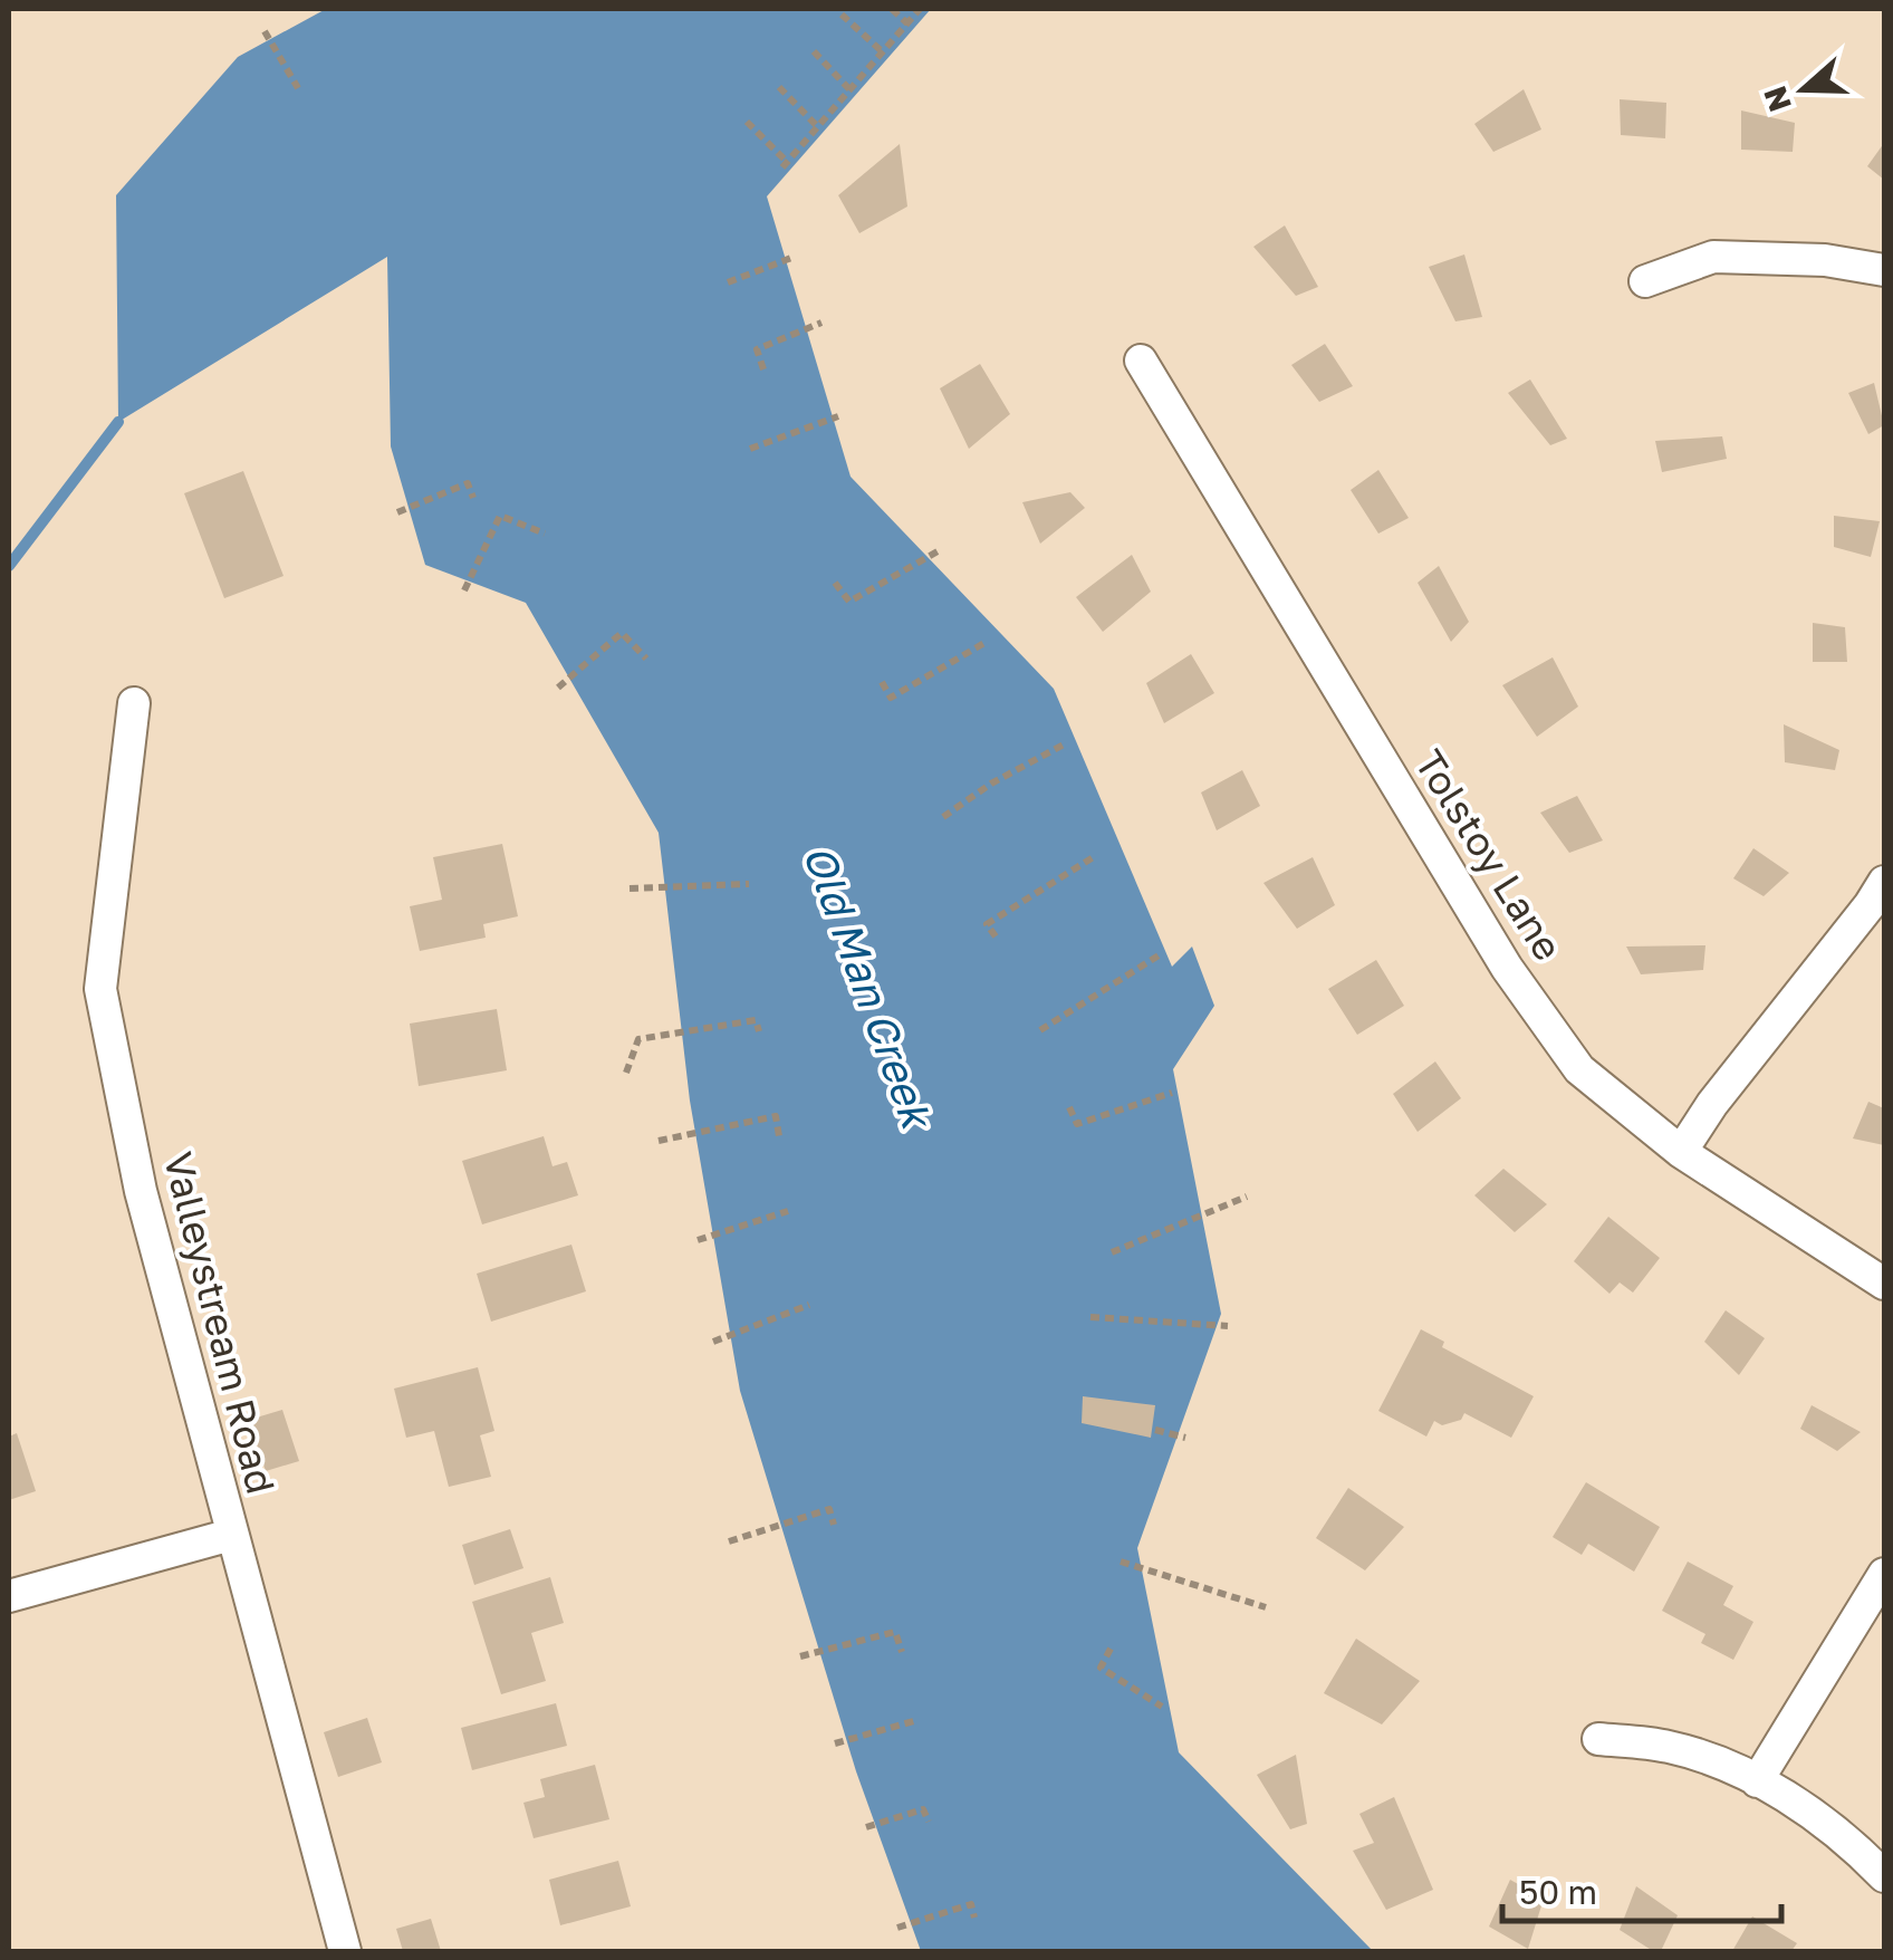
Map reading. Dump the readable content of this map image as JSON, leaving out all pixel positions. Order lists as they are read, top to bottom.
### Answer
{
  "streets": {
    "street": ["Tolstoy Lane", "Valleystream Road"]
  },
  "water": ["Old Man Creek"],
  "scale_bar": "50 m",
  "north": "left"
}
